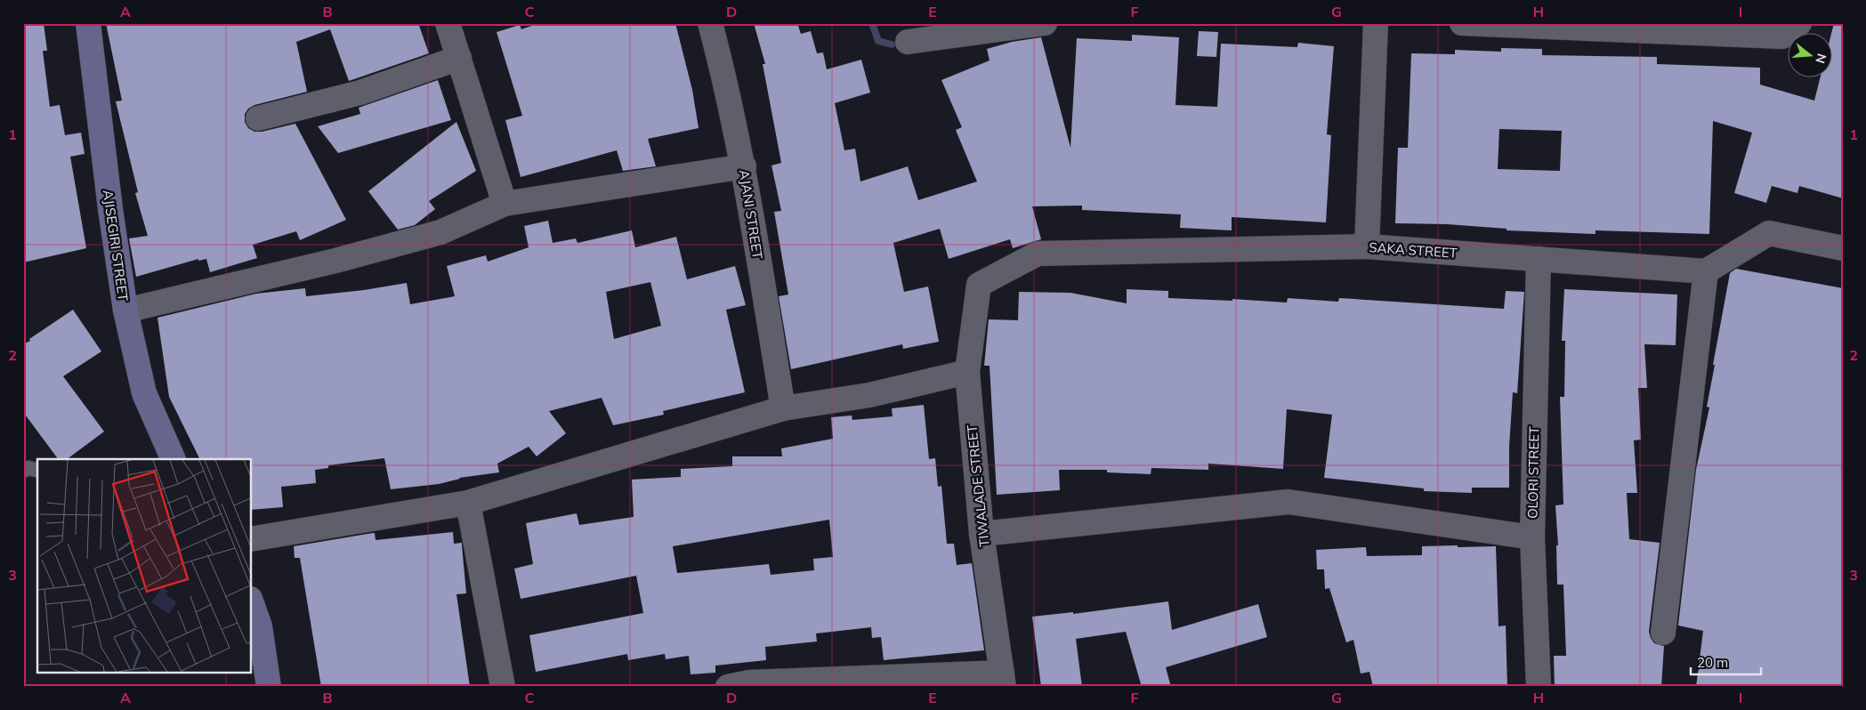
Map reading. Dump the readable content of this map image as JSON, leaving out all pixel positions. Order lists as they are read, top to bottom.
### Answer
{
  "streets": {
    "street": [
      "AJANI STREET",
      "AJISEGIRI STREET",
      "SAKA STREET",
      "OLORI STREET",
      "TIWALADE STREET"
    ]
  },
  "crossings": [
    ["SAKA STREET", "OLORI STREET"],
    ["SAKA STREET", "TIWALADE STREET"]
  ],
  "scale_bar": "20 m",
  "north": "right",
  "grid": {
    "columns": [
      "A",
      "B",
      "C",
      "D",
      "E",
      "F",
      "G",
      "H",
      "I"
    ],
    "rows": ["1", "2", "3"]
  }
}
